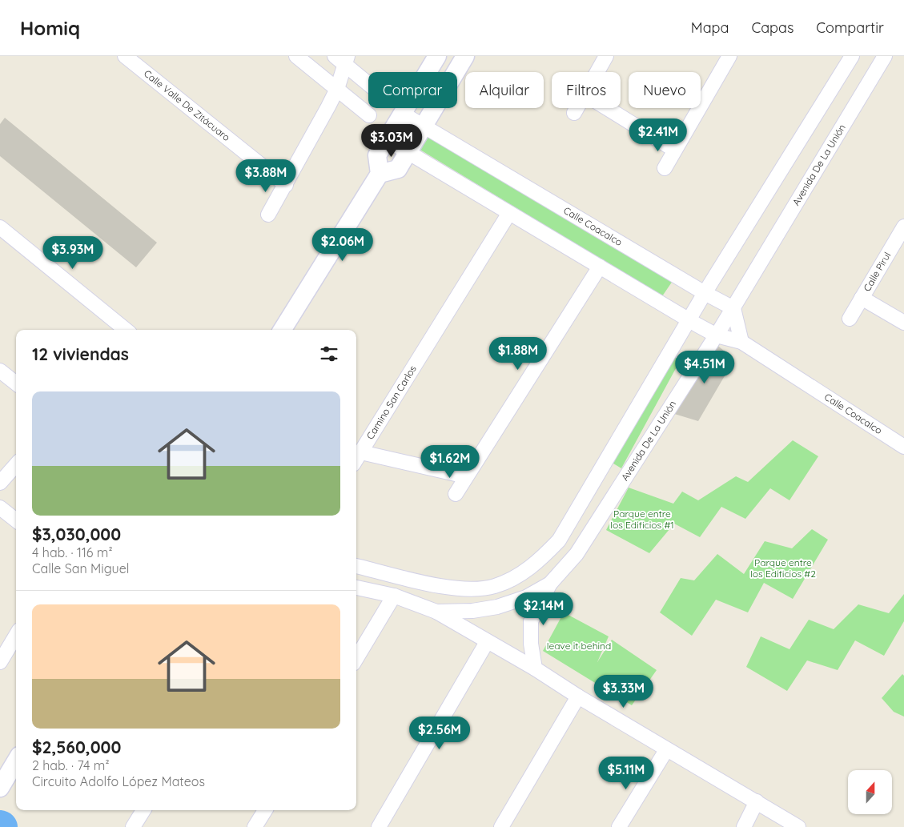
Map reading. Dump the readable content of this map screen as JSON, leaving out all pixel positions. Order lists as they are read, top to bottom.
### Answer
{
  "streets": {
    "street": [
      "Calle Valle De Zitácuaro",
      "Avenida De La Unión",
      "Calle Coacalco",
      "Calle Pirul",
      "Camino San Carlos"
    ]
  },
  "crossings": [
    ["Avenida De La Unión", "Calle Coacalco"],
    ["Calle Coacalco", "Camino San Carlos"]
  ],
  "parks": ["Parque entre los Edificios #1", "Parque entre los Edificios #2", "leave it behind"],
  "north": "top",
  "page": {
    "header": "Homiq",
    "nav": ["Mapa", "Capas", "Compartir"],
    "chip": [
      "Comprar",
      "Alquilar",
      "Filtros",
      "Nuevo"
    ],
    "price": [
      "$2.41M",
      "$3.03M",
      "$3.88M",
      "$2.06M",
      "$3.93M",
      "$1.88M",
      "$4.51M",
      "$1.62M",
      "$2.14M",
      "$3.33M",
      "$2.56M",
      "$5.11M"
    ],
    "heading": "12 viviendas",
    "list": [
      {
        "name": "$3,030,000",
        "note": "4 hab. · 116 m² · Calle San Miguel"
      },
      {
        "name": "$2,560,000",
        "note": "2 hab. · 74 m² · Circuito Adolfo López Mateos"
      }
    ]
  }
}
